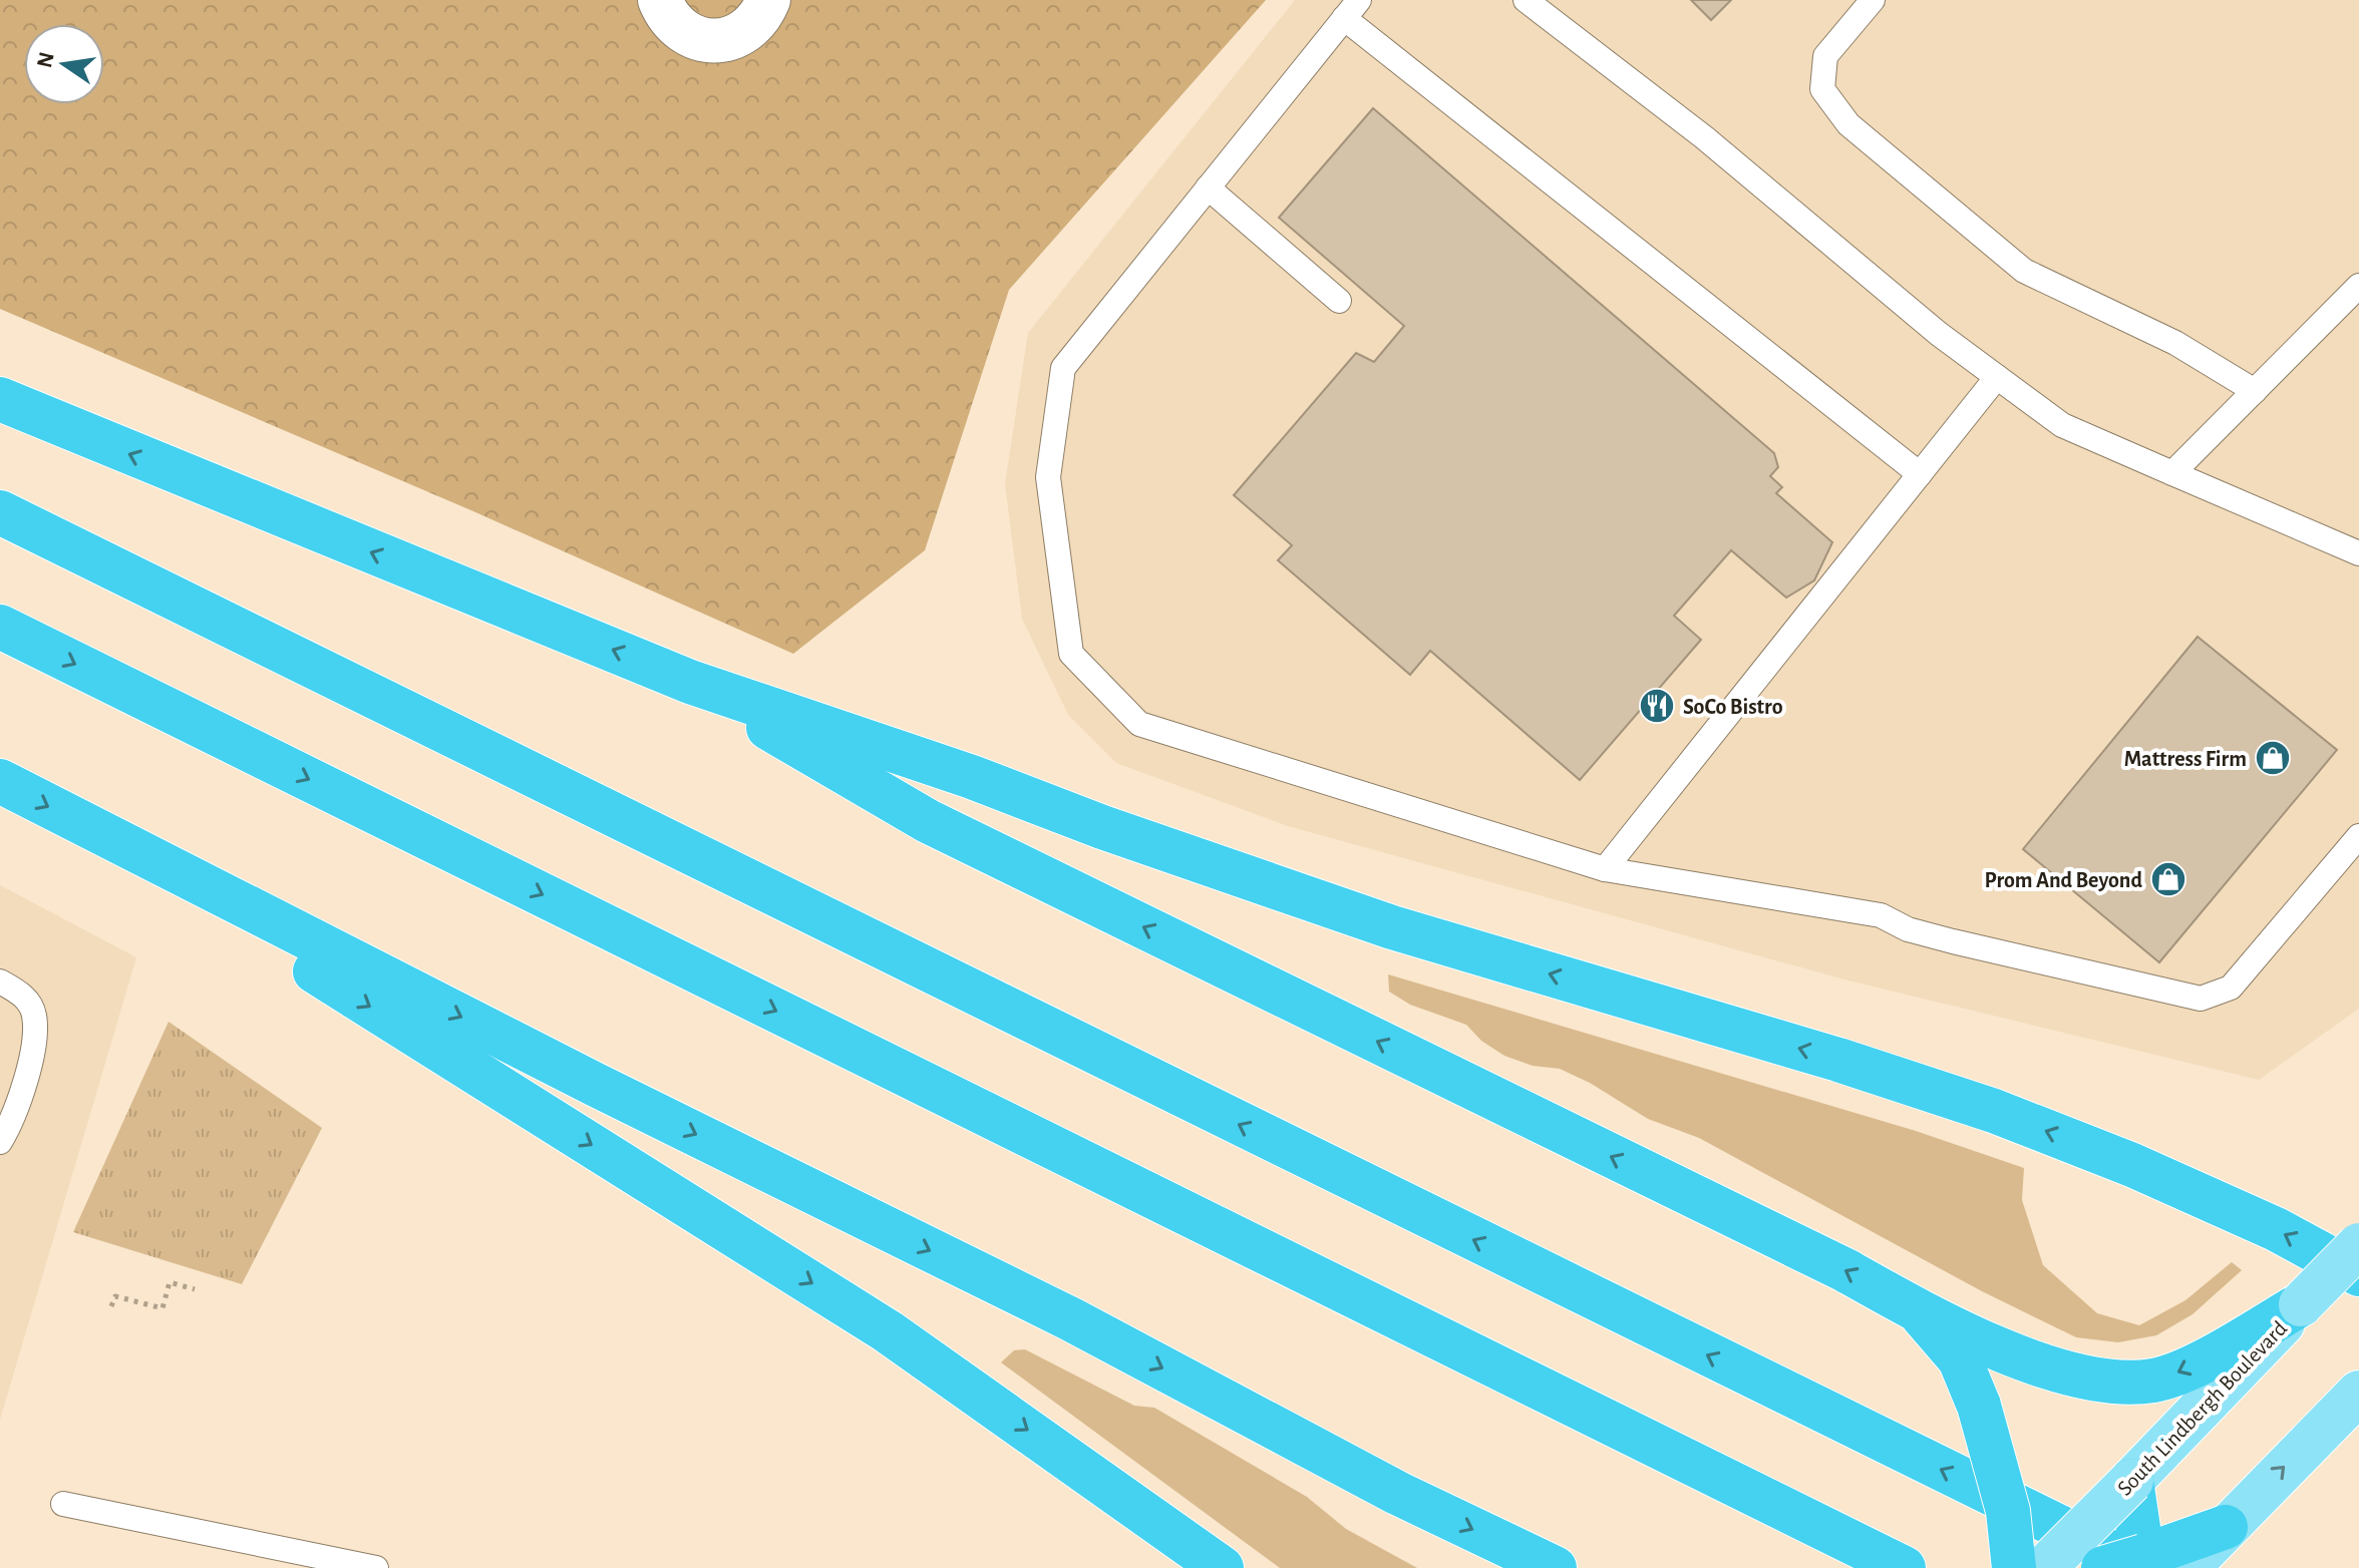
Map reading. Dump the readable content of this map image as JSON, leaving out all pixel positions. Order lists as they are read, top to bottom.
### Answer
{
  "streets": {
    "main road": ["South Lindbergh Boulevard"]
  },
  "places": {
    "restaurant": ["SoCo Bistro"],
    "shop": ["Mattress Firm", "Prom And Beyond"]
  },
  "north": "left"
}
